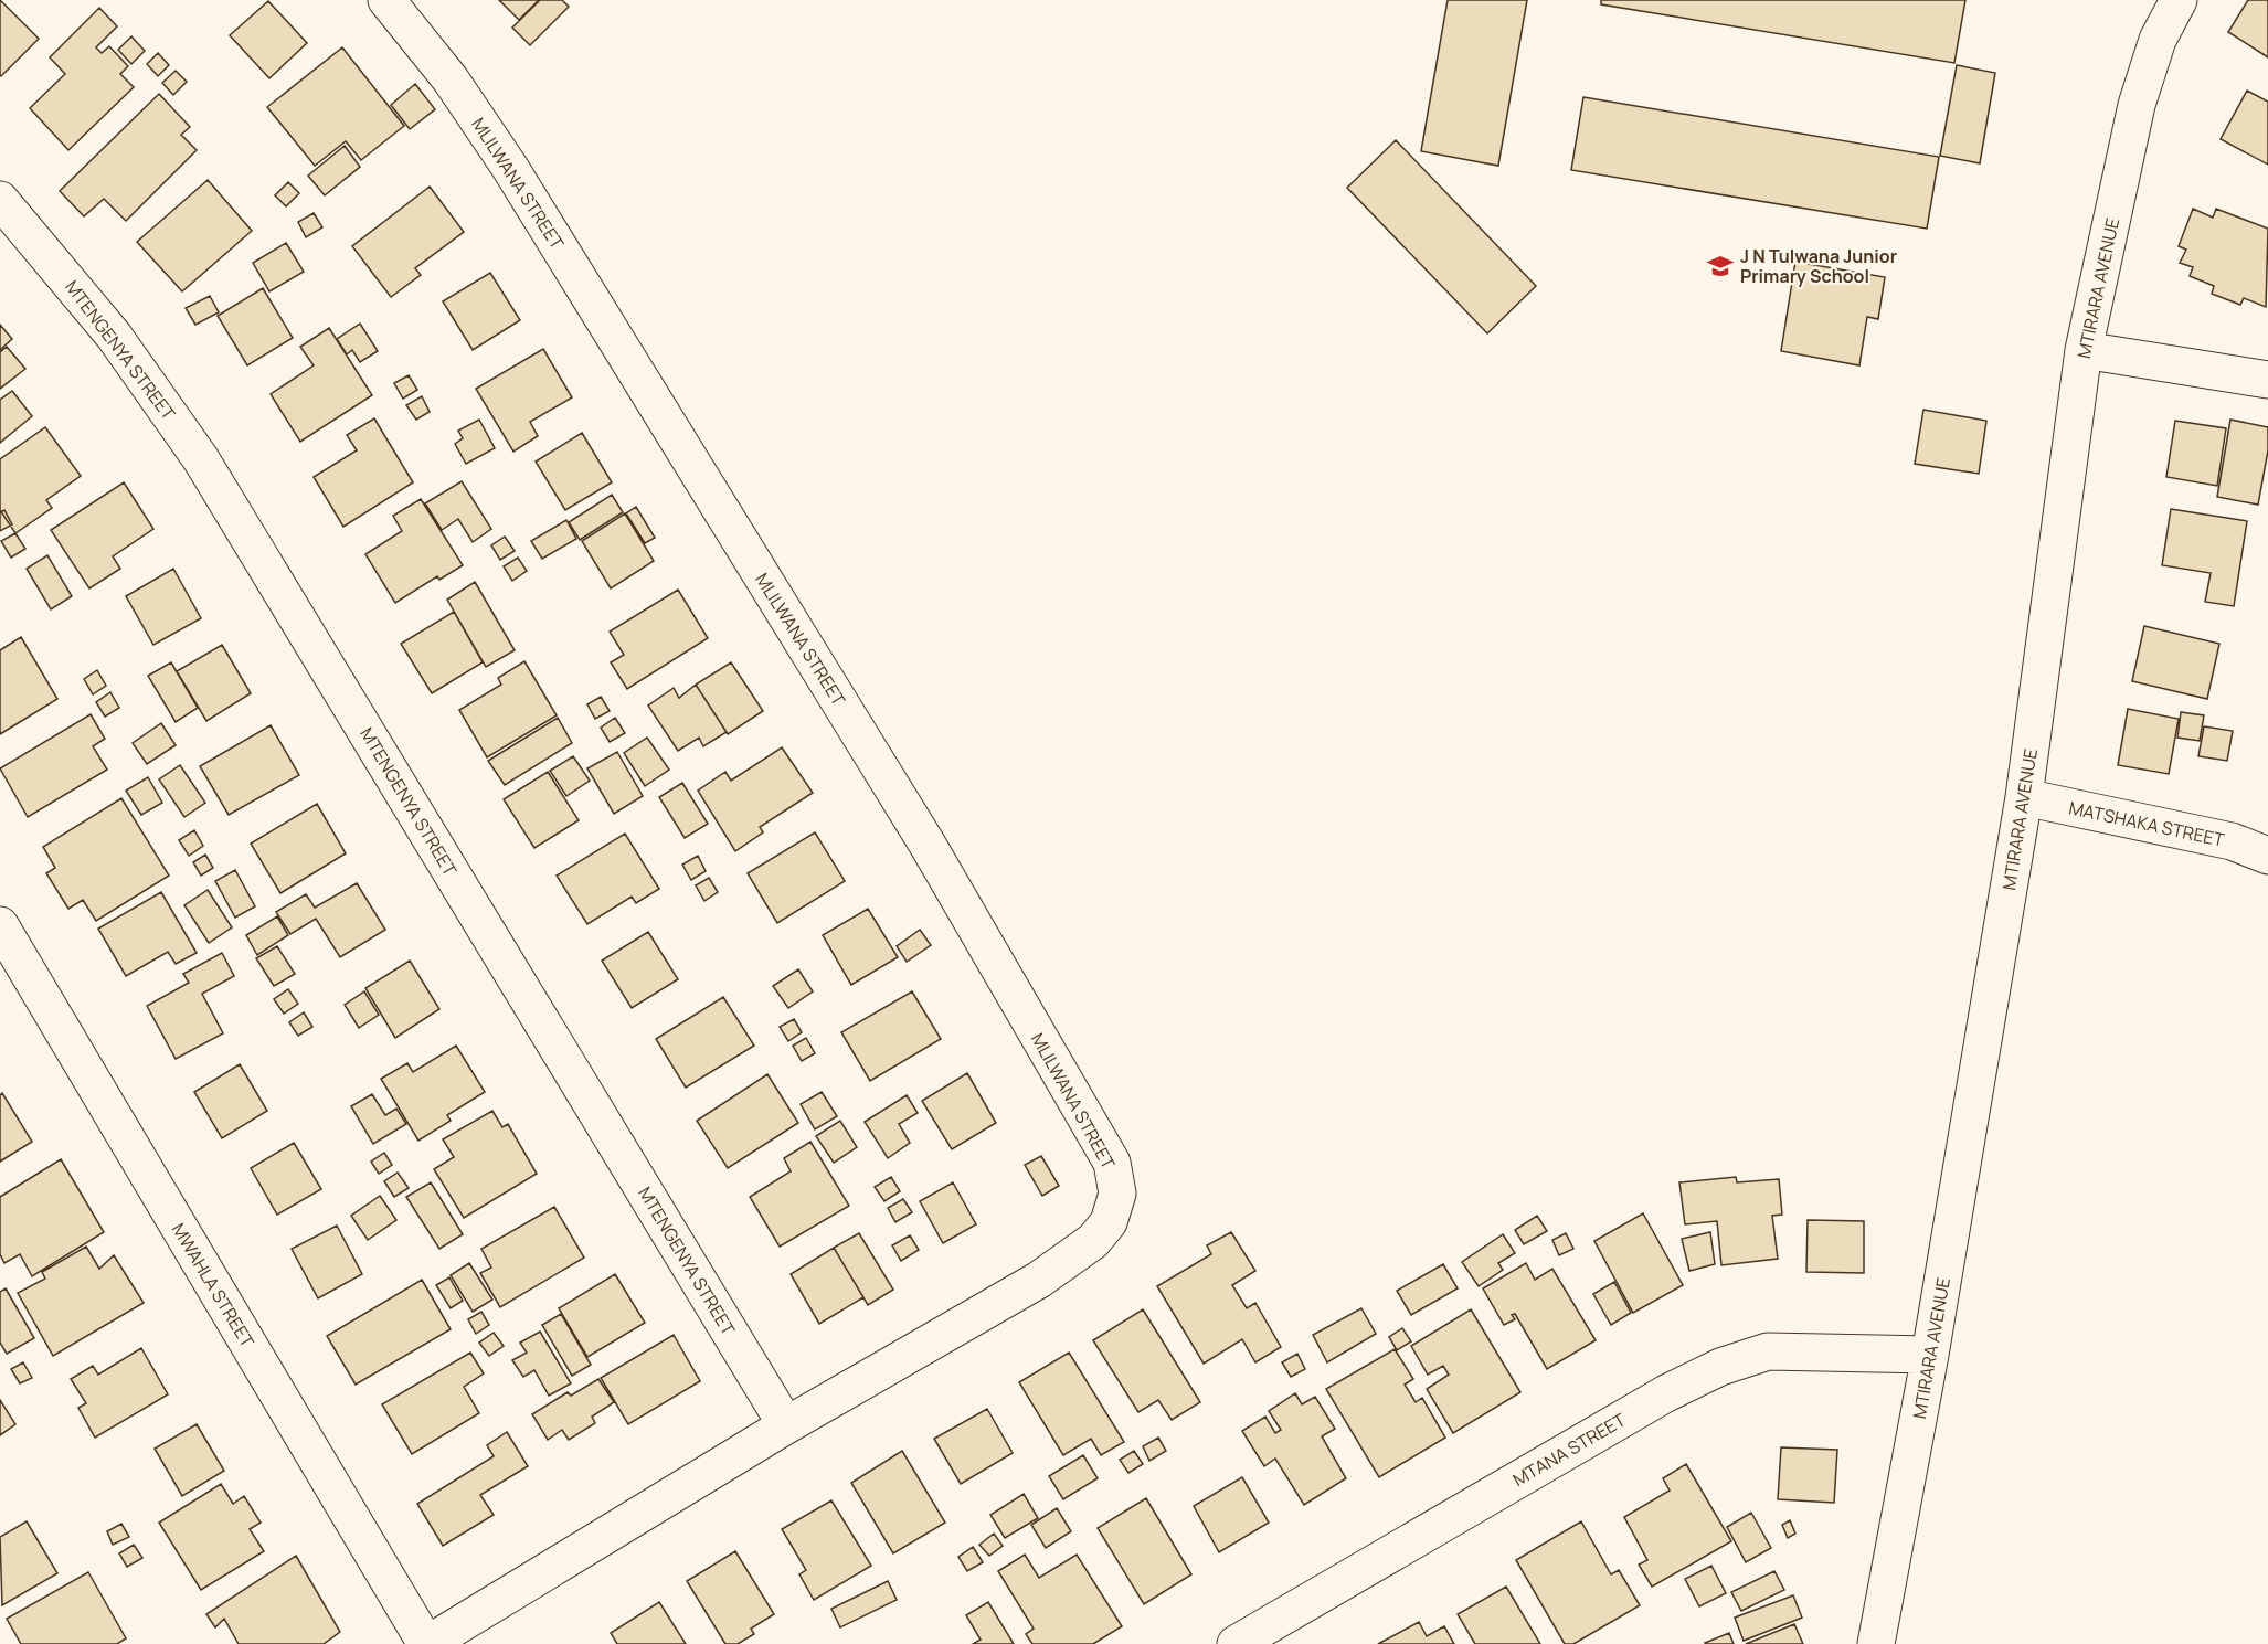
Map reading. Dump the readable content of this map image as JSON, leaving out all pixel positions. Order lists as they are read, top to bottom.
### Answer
{
  "streets": {
    "street": [
      "MLILWANA STREET",
      "MTIRARA AVENUE",
      "MTENGENYA STREET",
      "MATSHAKA STREET",
      "MWAHLA STREET",
      "MTANA STREET"
    ]
  },
  "crossings": [
    ["MLILWANA STREET", "MTENGENYA STREET"],
    ["MLILWANA STREET", "MWAHLA STREET"],
    ["MTIRARA AVENUE", "MATSHAKA STREET"],
    ["MTIRARA AVENUE", "MTANA STREET"]
  ],
  "places": {
    "school or university": ["J N Tulwana Junior Primary School"]
  }
}
